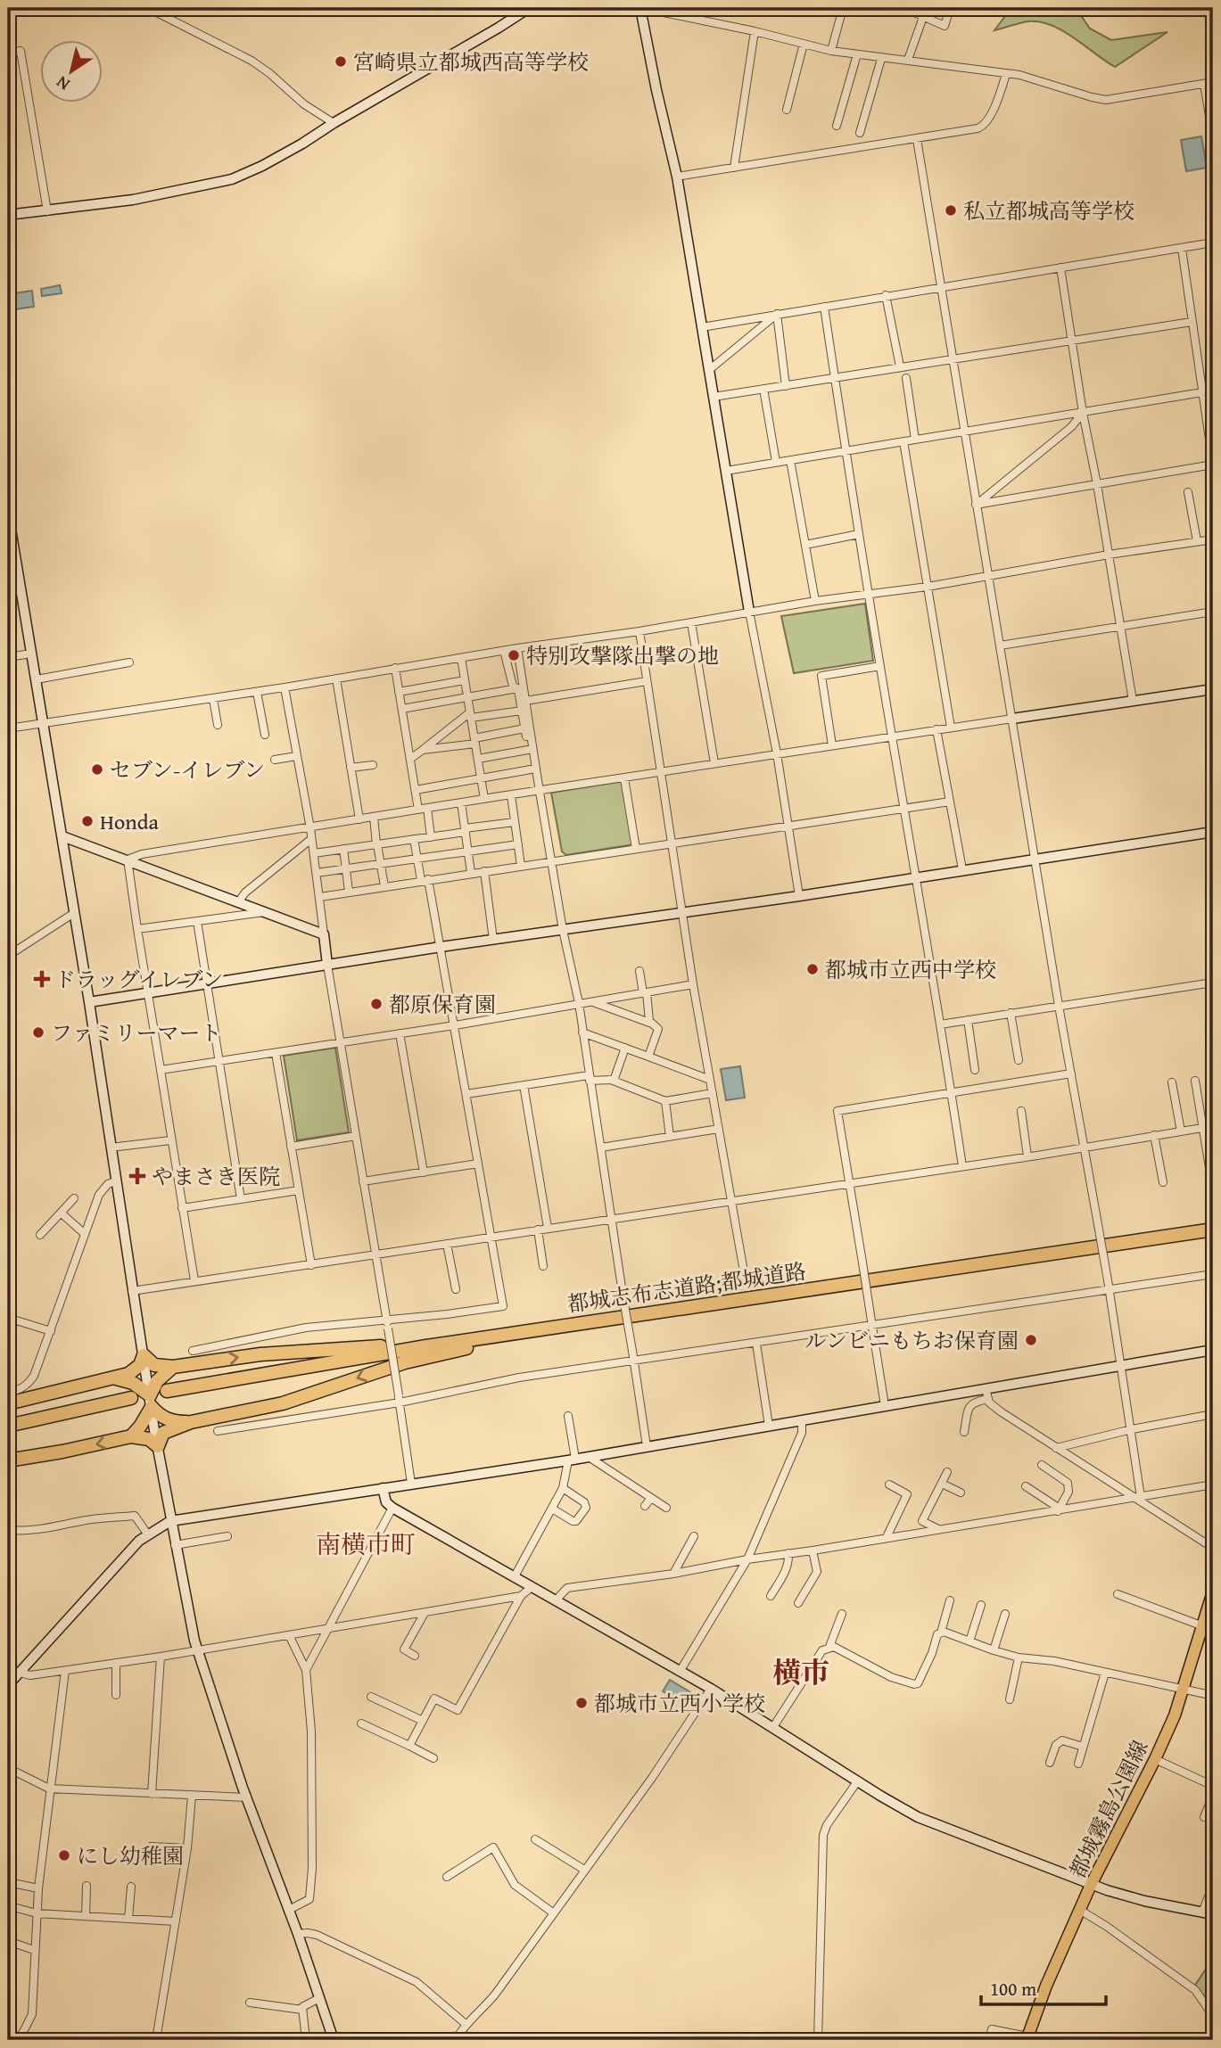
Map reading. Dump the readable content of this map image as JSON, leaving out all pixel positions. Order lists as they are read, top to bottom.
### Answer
{
  "streets": {
    "highway": ["都城志布志道路;都城道路"],
    "main road": ["都城霧島公園線"]
  },
  "districts": ["南横市町", "横市"],
  "places": {
    "other": [
      "宮崎県立都城西高等学校",
      "私立都城高等学校",
      "特別攻撃隊出撃の地",
      "セブン-イレブン",
      "Honda",
      "都城市立西中学校",
      "都原保育園",
      "ファミリーマート",
      "ルンビニもちお保育園",
      "都城市立西小学校",
      "にし幼稚園"
    ],
    "health": ["ドラッグイレブン", "やまさき医院"]
  },
  "scale_bar": "100 m",
  "north": "bottom left"
}
